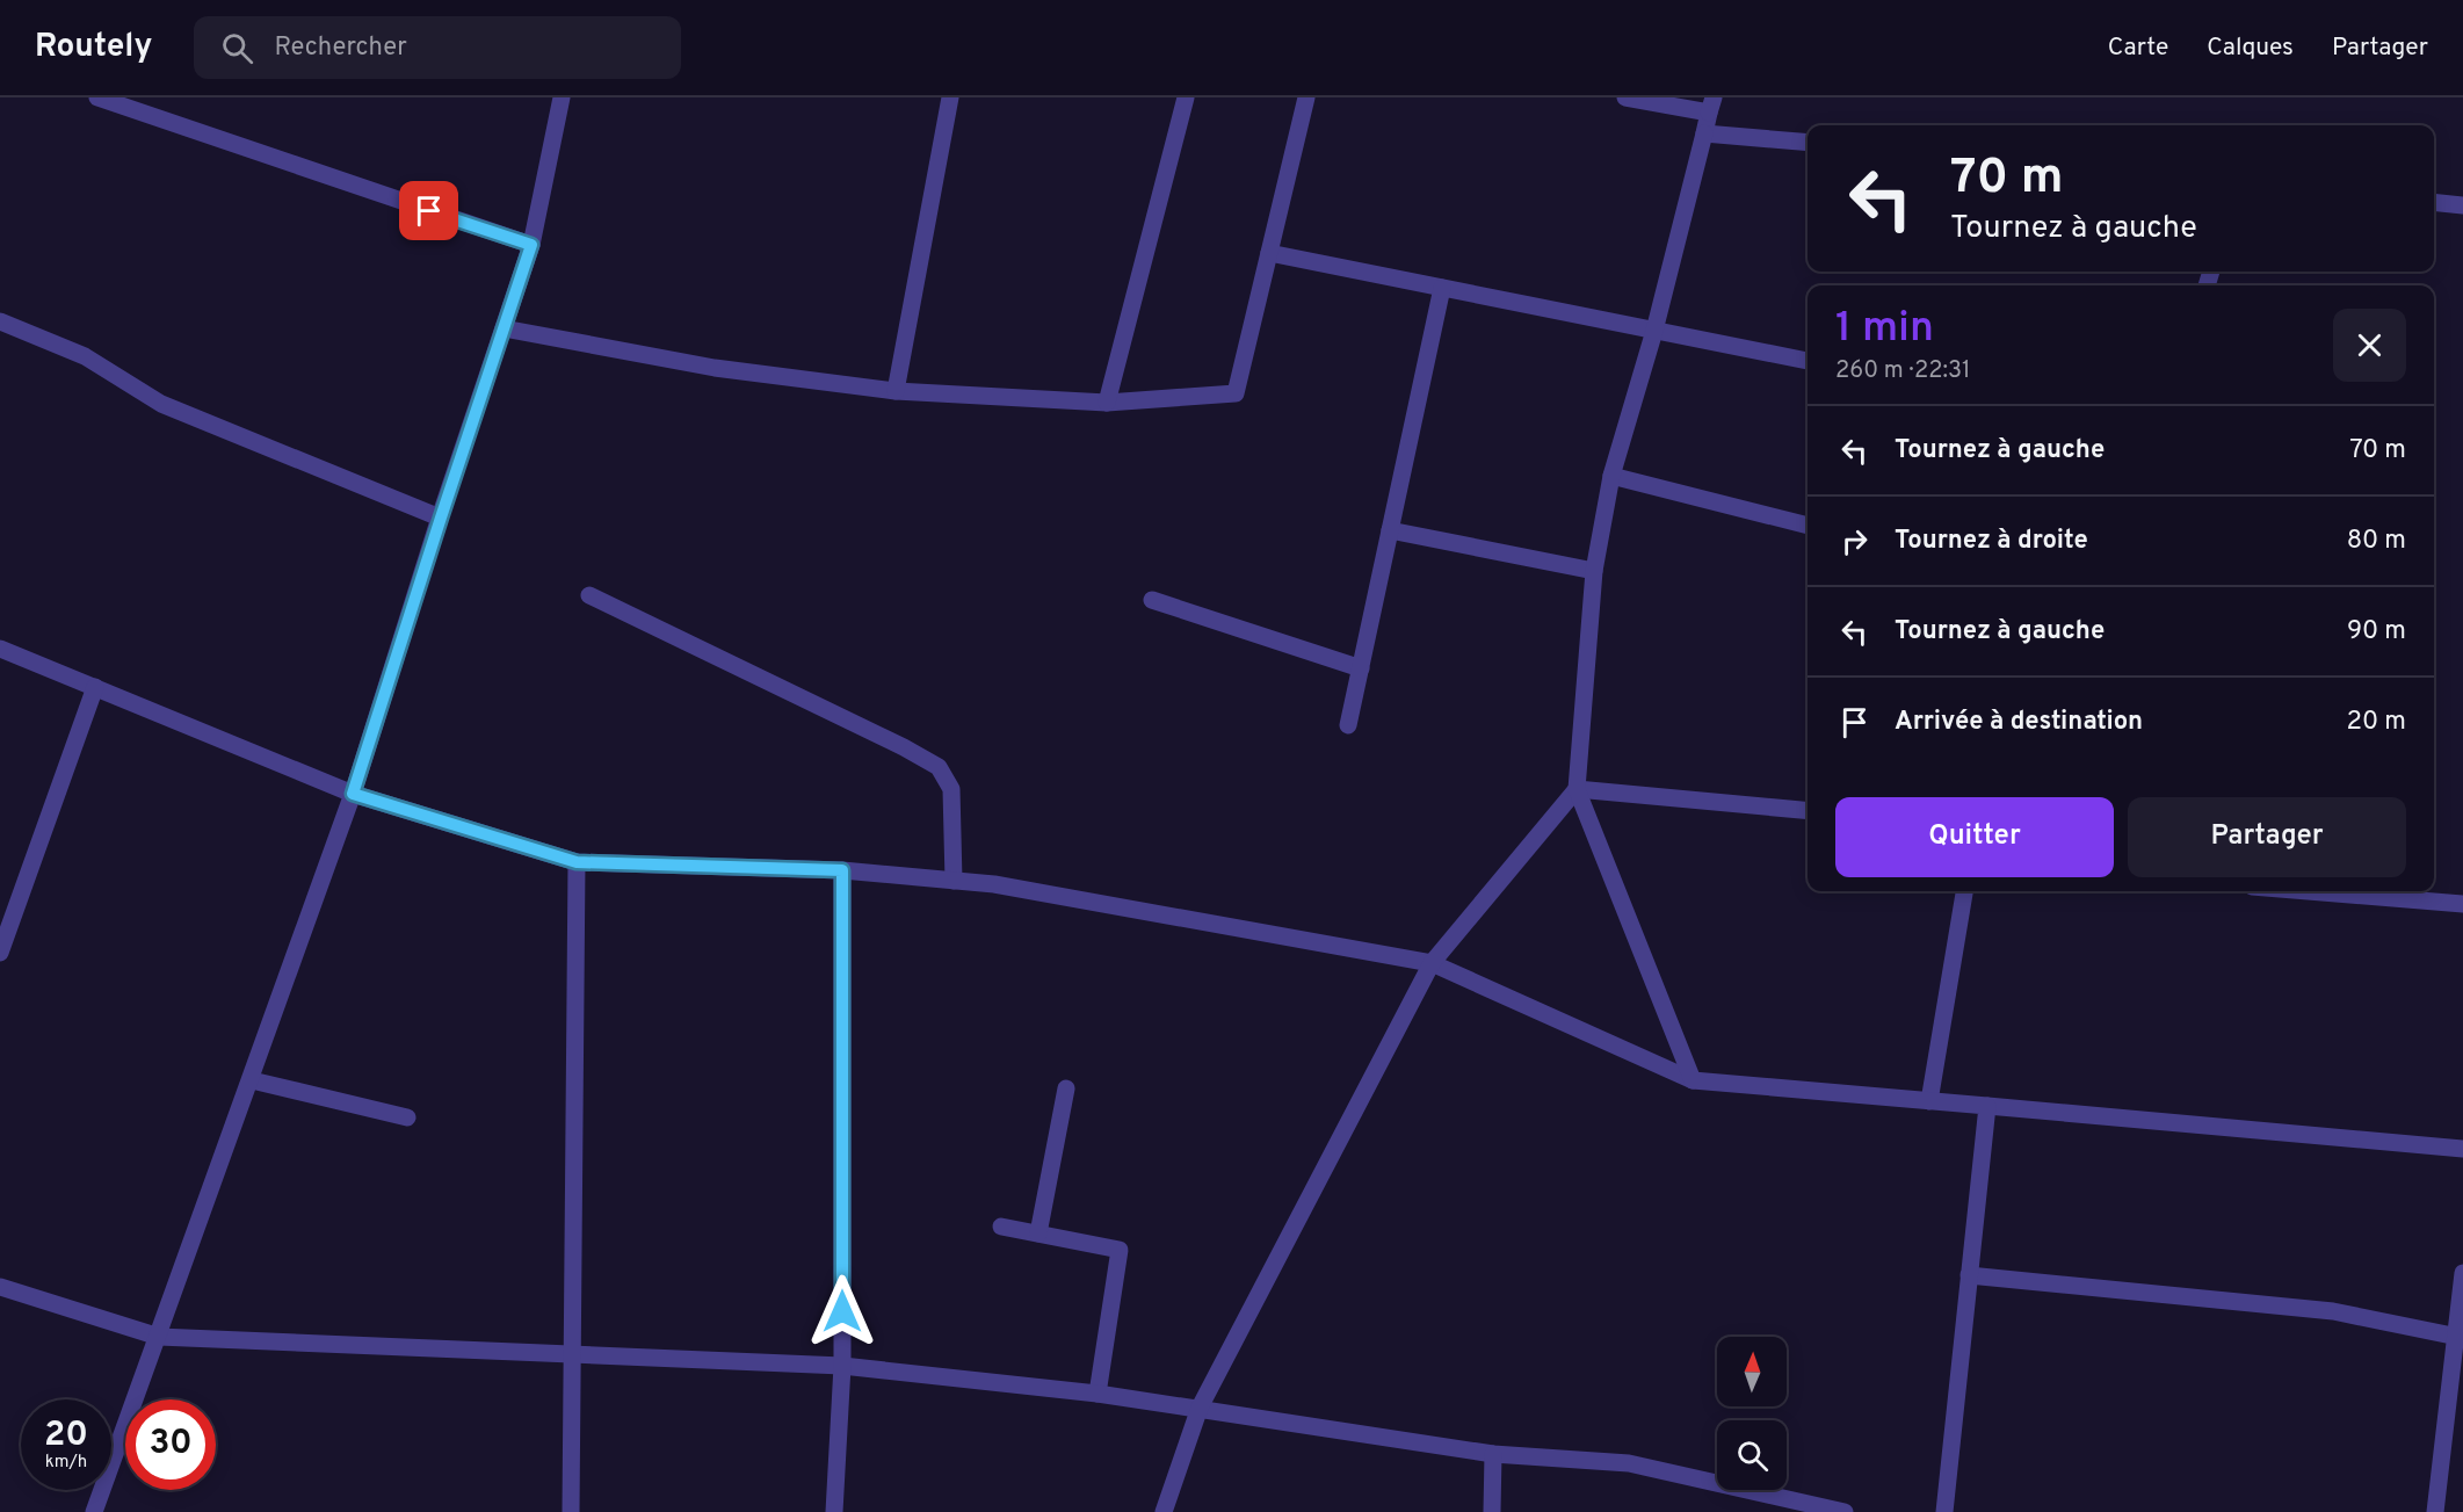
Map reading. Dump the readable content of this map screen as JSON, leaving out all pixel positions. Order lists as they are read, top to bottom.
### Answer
{
  "north": "top",
  "page": {
    "header": "Routely",
    "search": "Rechercher",
    "nav": ["Carte", "Calques", "Partager"],
    "turn": ["70 m", "Tournez à gauche"],
    "heading": ["1 min", "260 m · 22:31"],
    "list": [
      {
        "name": "Tournez à gauche",
        "value": "70 m"
      },
      {
        "name": "Tournez à droite",
        "value": "80 m"
      },
      {
        "name": "Tournez à gauche",
        "value": "90 m"
      },
      {
        "name": "Arrivée à destination",
        "value": "20 m"
      }
    ],
    "buttons": ["Quitter", "Partager"],
    "speed": "20 km/h",
    "limit": "30"
  }
}
